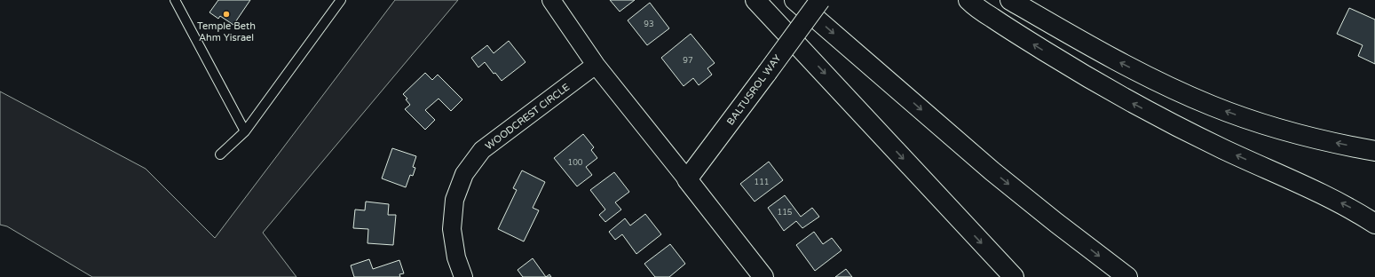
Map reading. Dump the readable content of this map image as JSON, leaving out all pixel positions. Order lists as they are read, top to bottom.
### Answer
{
  "streets": {
    "main road": ["BALTUSROL WAY"],
    "street": ["WOODCREST CIRCLE"]
  },
  "places": ["Temple Beth Ahm Yisrael"],
  "house_numbers": [
    "93",
    "97",
    "100",
    "111",
    "115"
  ]
}
